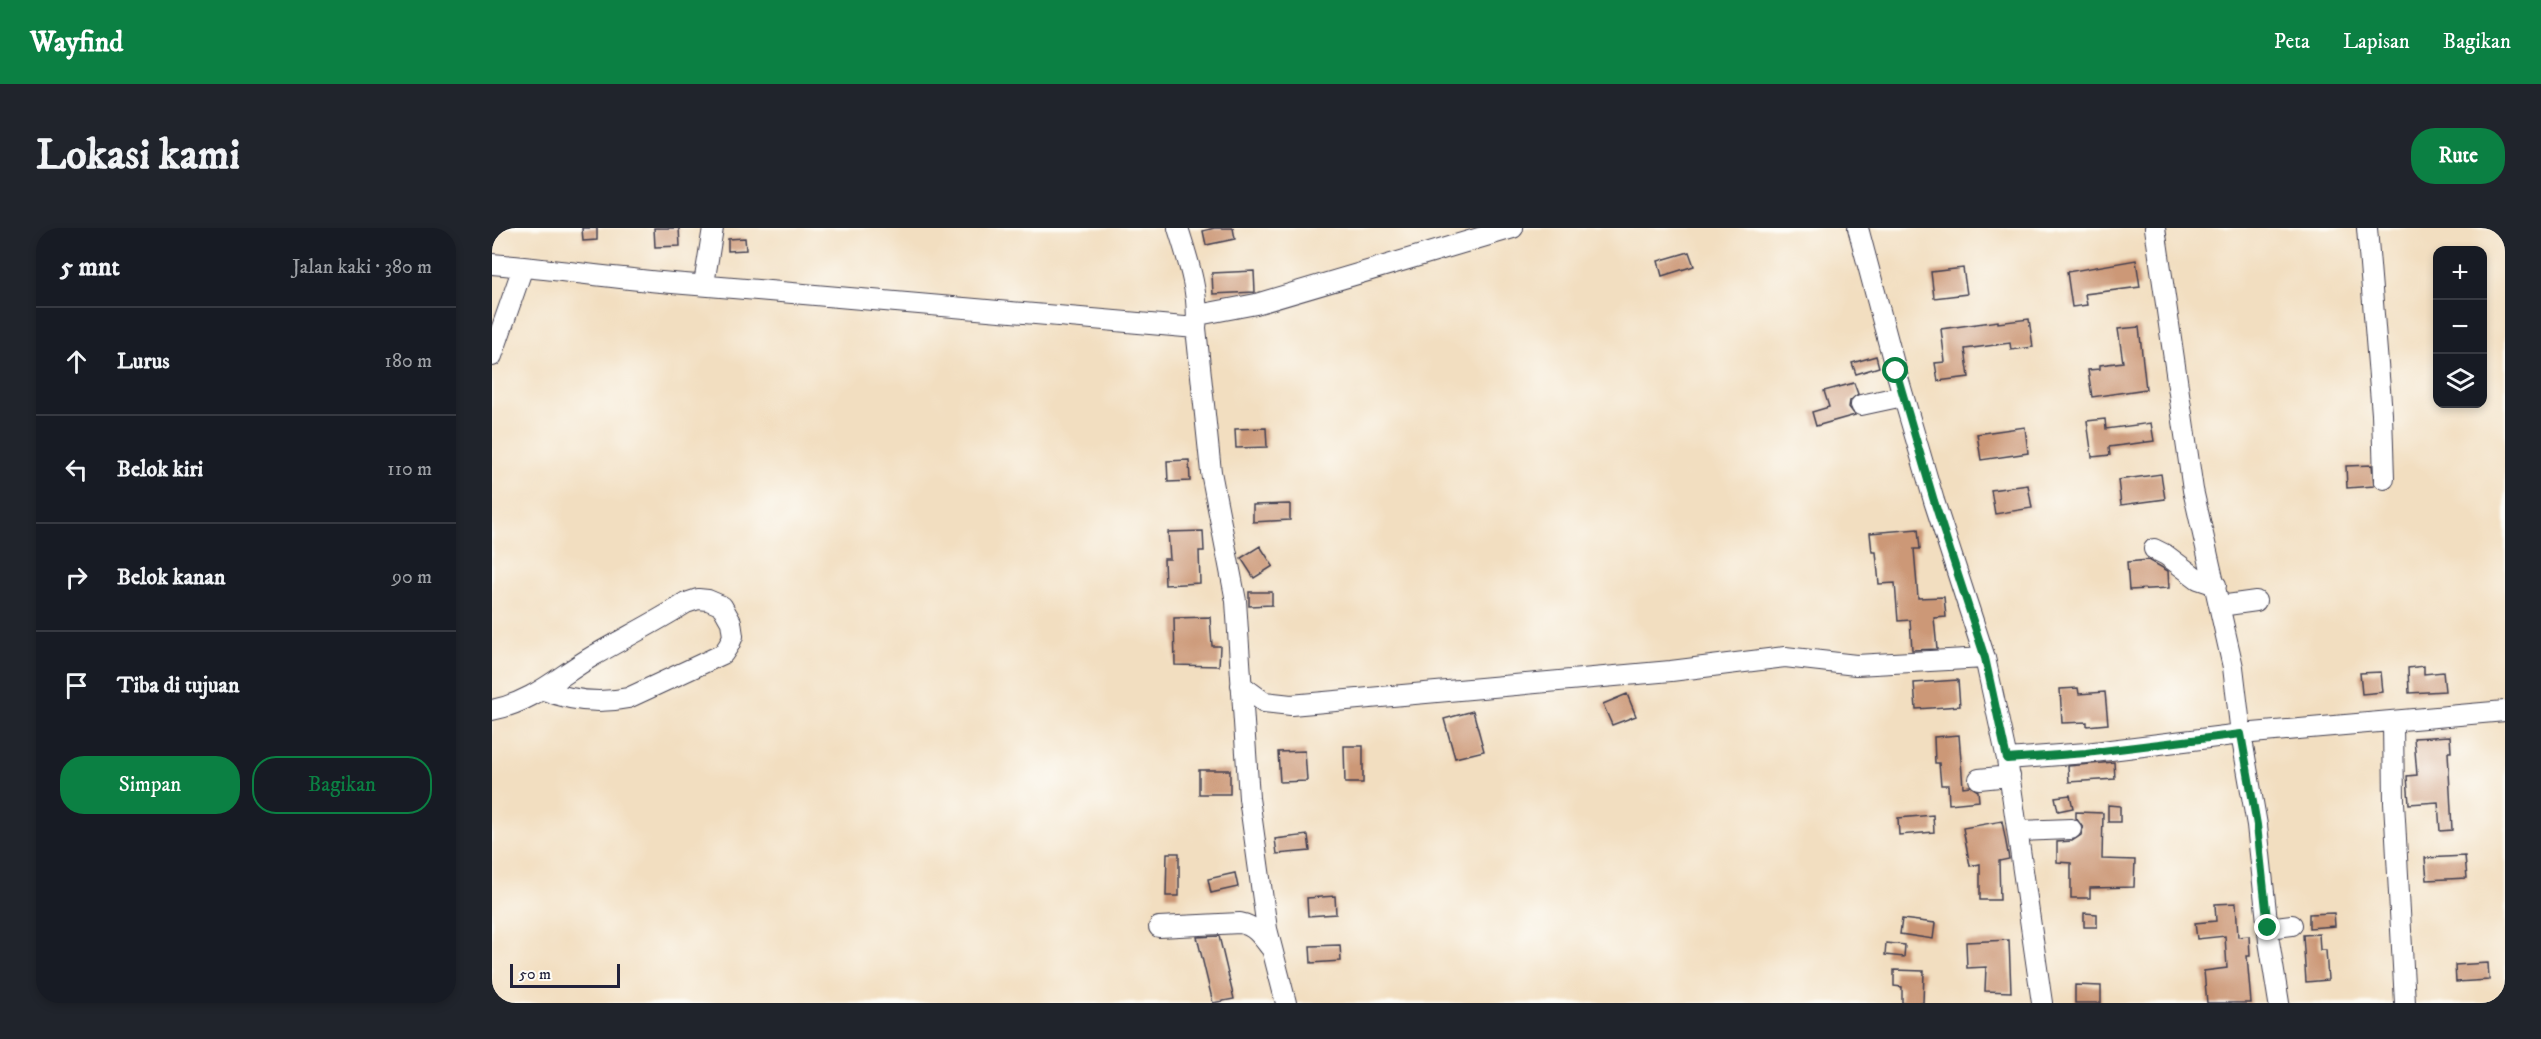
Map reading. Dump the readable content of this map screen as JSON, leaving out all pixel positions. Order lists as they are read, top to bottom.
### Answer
{
  "scale_bar": "50 m",
  "page": {
    "header": "Wayfind",
    "nav": ["Peta", "Lapisan", "Bagikan"],
    "buttons": [
      "Rute",
      ["Simpan", "Bagikan"]
    ],
    "title": "Lokasi kami",
    "heading": ["5 mnt", "Jalan kaki · 380 m"],
    "map_buttons": ["+", "−"],
    "list": [
      ["Lurus", "180 m"],
      ["Belok kiri", "110 m"],
      ["Belok kanan", "90 m"],
      "Tiba di tujuan"
    ],
    "scale": "50 m"
  }
}
